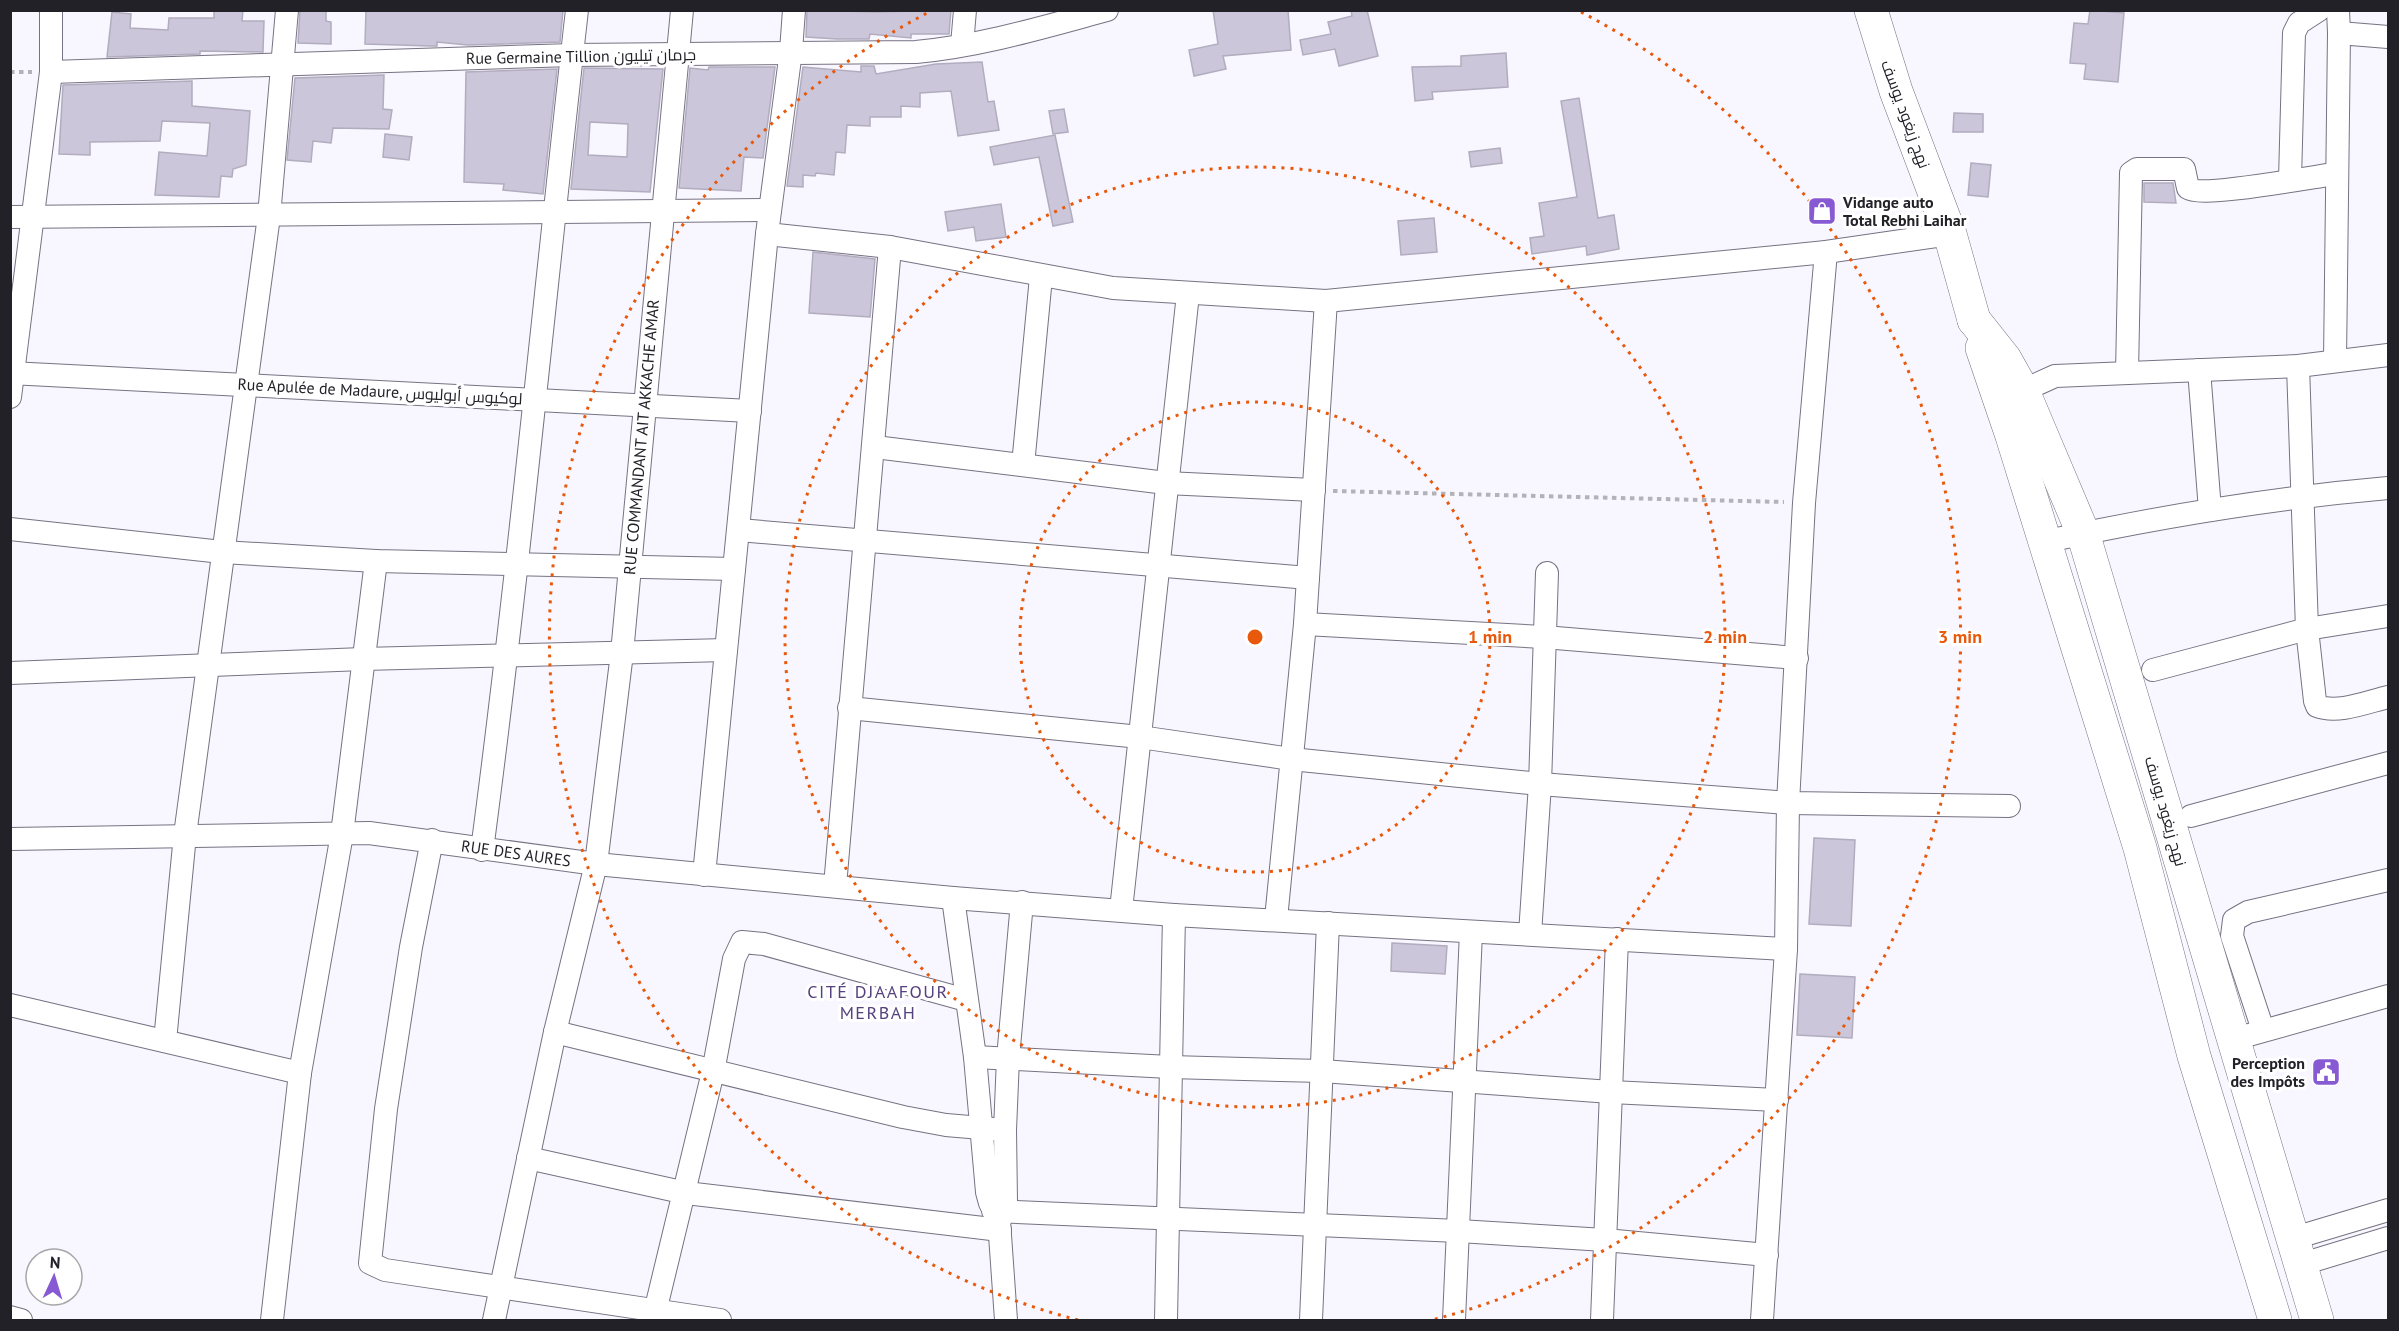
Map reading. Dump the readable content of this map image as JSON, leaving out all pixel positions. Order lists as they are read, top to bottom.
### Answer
{
  "streets": {
    "main road": ["نهج زيغود يوسف"],
    "street": [
      "Rue Germaine Tillion جرمان تيليون",
      "Rue Apulée de Madaure, لوكيوس أبوليوس",
      "RUE COMMANDANT AIT AKKACHE AMAR",
      "RUE DES AURES"
    ]
  },
  "crossings": [
    ["Rue Germaine Tillion جرمان تيليون", "RUE COMMANDANT AIT AKKACHE AMAR"],
    ["Rue Apulée de Madaure, لوكيوس أبوليوس", "RUE COMMANDANT AIT AKKACHE AMAR"],
    ["RUE COMMANDANT AIT AKKACHE AMAR", "RUE DES AURES"]
  ],
  "districts": ["CITÉ DJAAFOUR MERBAH"],
  "places": {
    "shop": ["Vidange auto Total Rebhi Laihar"],
    "public building": ["Perception des Impôts"]
  },
  "north": "top",
  "rings": ["1 min", "2 min", "3 min"]
}
